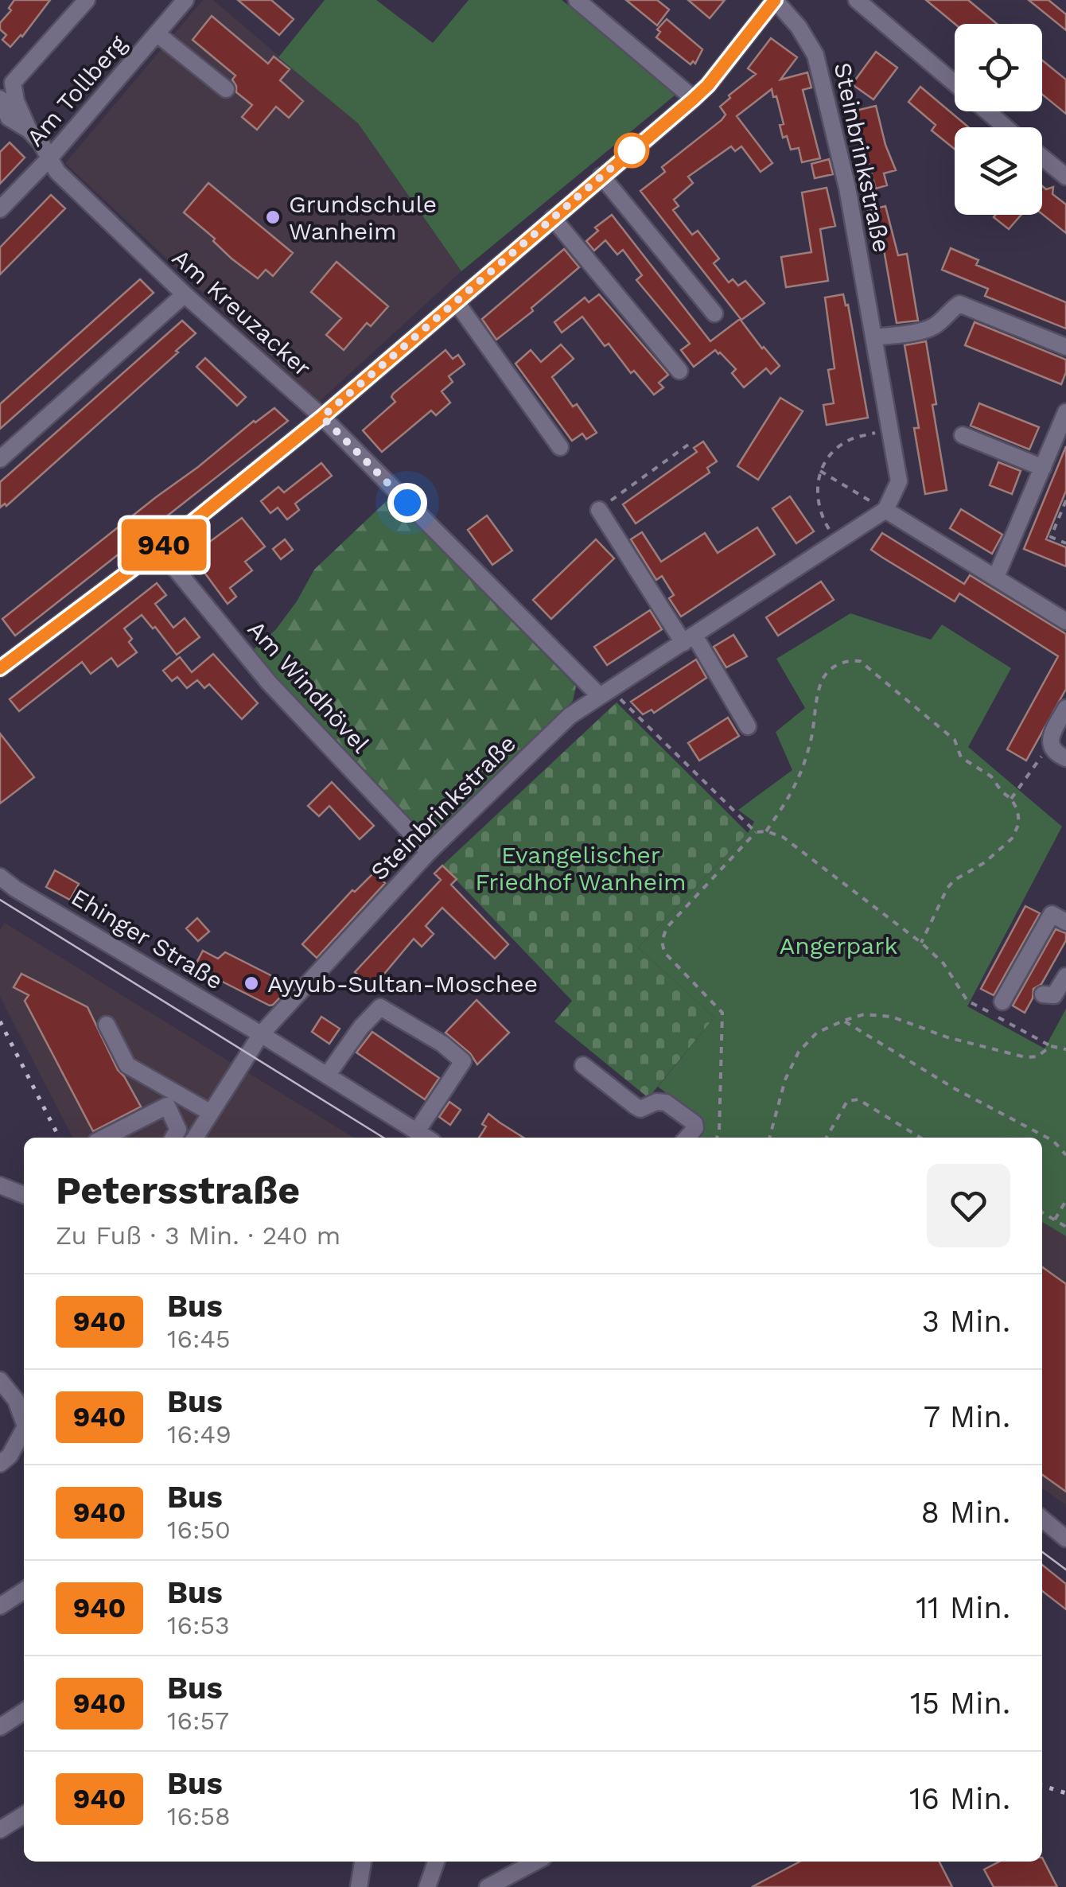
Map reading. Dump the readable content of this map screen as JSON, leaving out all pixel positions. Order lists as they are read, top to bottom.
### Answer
{
  "streets": {
    "street": [
      "Am Tollberg",
      "Steinbrinkstraße",
      "Am Kreuzacker",
      "Am Windhövel",
      "Ehinger Straße"
    ]
  },
  "crossings": [
    ["Am Tollberg", "Am Kreuzacker"],
    ["Steinbrinkstraße", "Am Kreuzacker"],
    ["Steinbrinkstraße", "Am Windhövel"],
    ["Steinbrinkstraße", "Ehinger Straße"]
  ],
  "parks": ["Evangelischer Friedhof Wanheim", "Angerpark"],
  "places": ["Grundschule Wanheim", "Ayyub-Sultan-Moschee"],
  "lines": ["bus line 940"],
  "page": {
    "on_map": "940",
    "heading": ["Petersstraße", "Zu Fuß · 3 Min. · 240 m"],
    "list": [
      {
        "mark": "940",
        "name": "Bus",
        "note": "16:45",
        "value": "3 Min."
      },
      {
        "mark": "940",
        "name": "Bus",
        "note": "16:49",
        "value": "7 Min."
      },
      {
        "mark": "940",
        "name": "Bus",
        "note": "16:50",
        "value": "8 Min."
      },
      {
        "mark": "940",
        "name": "Bus",
        "note": "16:53",
        "value": "11 Min."
      },
      {
        "mark": "940",
        "name": "Bus",
        "note": "16:57",
        "value": "15 Min."
      },
      {
        "mark": "940",
        "name": "Bus",
        "note": "16:58",
        "value": "16 Min."
      }
    ]
  }
}
